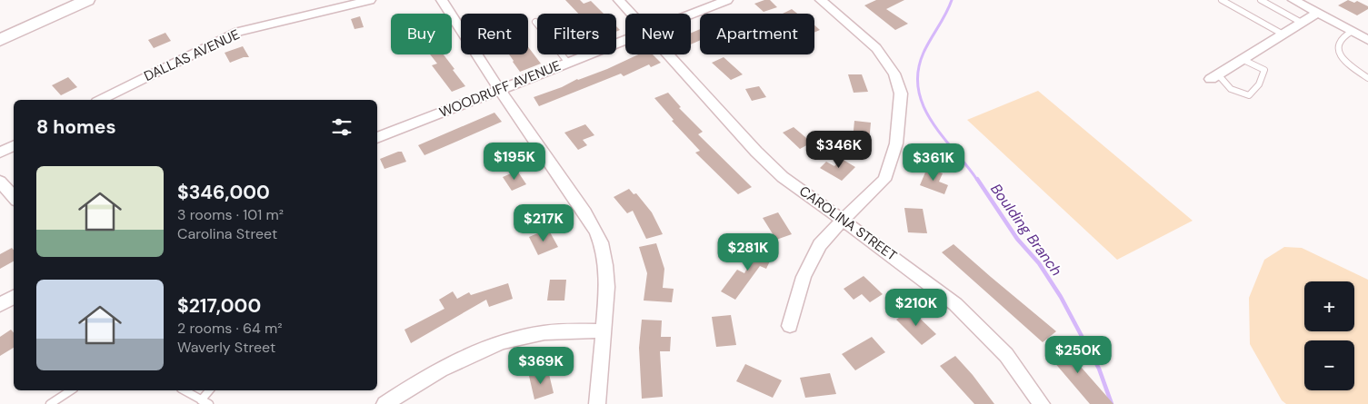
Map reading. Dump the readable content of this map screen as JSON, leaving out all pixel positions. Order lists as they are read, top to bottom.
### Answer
{
  "streets": {
    "street": ["DALLAS AVENUE", "WOODRUFF AVENUE", "CAROLINA STREET"]
  },
  "water": ["Boulding Branch"],
  "page": {
    "chip": [
      "Buy",
      "Rent",
      "Filters",
      "New",
      "Apartment"
    ],
    "heading": "8 homes",
    "price": [
      "$346K",
      "$195K",
      "$361K",
      "$217K",
      "$281K",
      "$210K",
      "$250K",
      "$369K"
    ],
    "list": [
      {
        "name": "$346,000",
        "note": "3 rooms · 101 m² · Carolina Street"
      },
      {
        "name": "$217,000",
        "note": "2 rooms · 64 m² · Waverly Street"
      }
    ],
    "map_buttons": ["+", "−"]
  }
}
